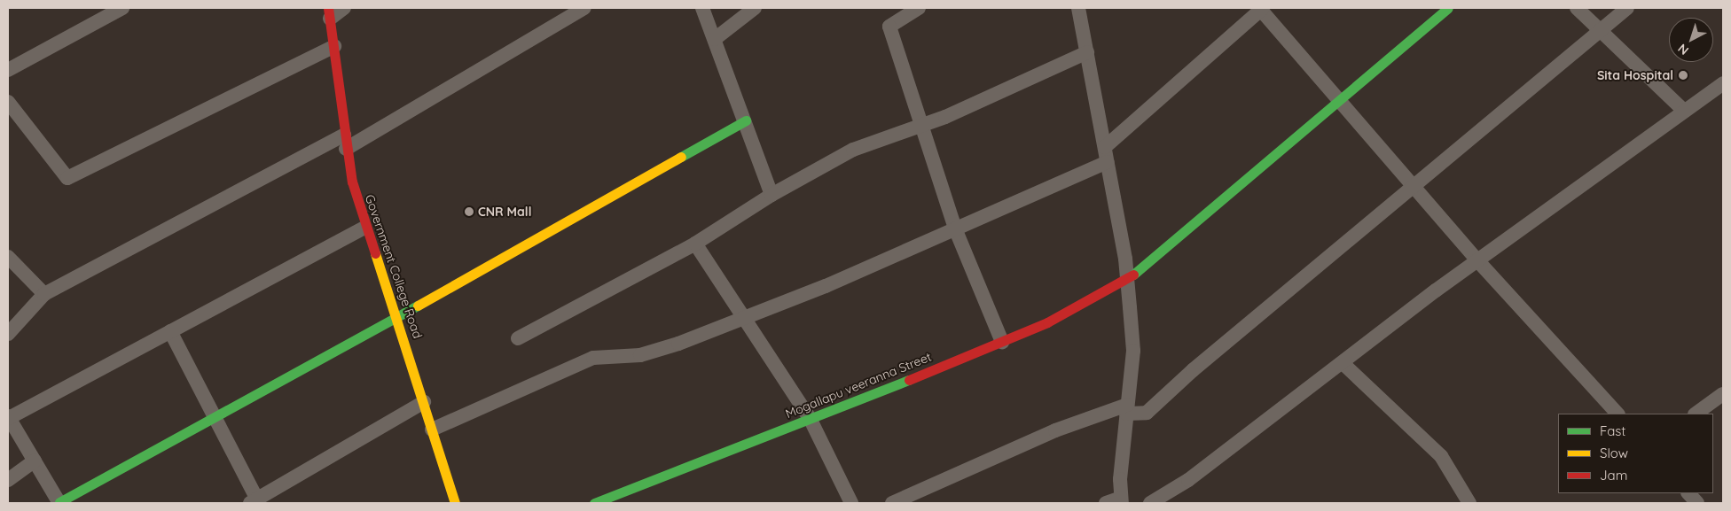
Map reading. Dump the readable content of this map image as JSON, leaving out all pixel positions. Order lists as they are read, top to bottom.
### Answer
{
  "streets": {
    "street": ["Government College Road", "Mogallapu veeranna Street"]
  },
  "places": ["Sita Hospital", "CNR Mall"],
  "legend": ["Fast", "Slow", "Jam"],
  "north": "bottom left"
}
